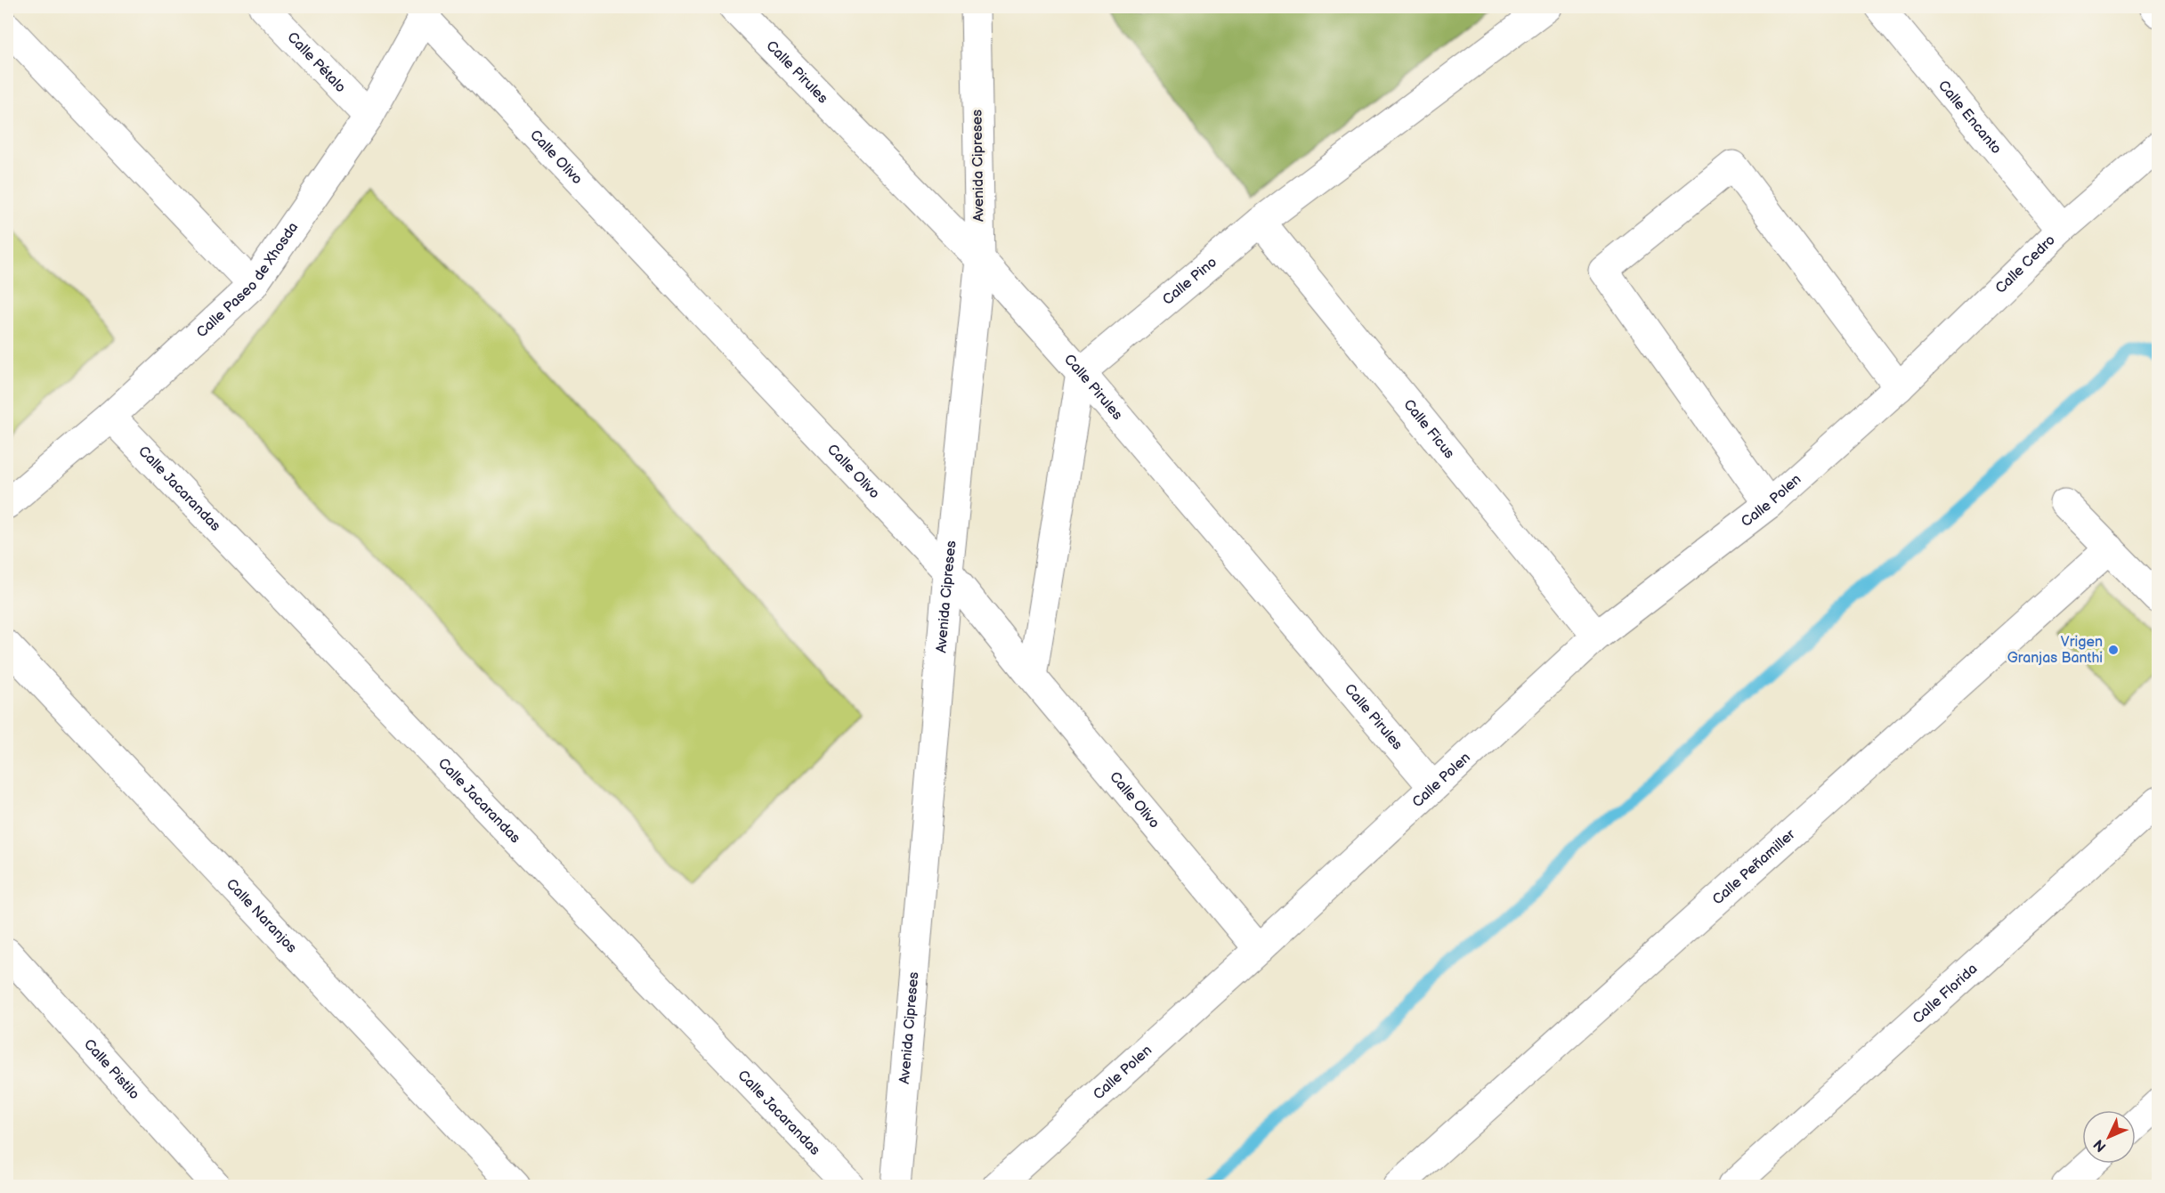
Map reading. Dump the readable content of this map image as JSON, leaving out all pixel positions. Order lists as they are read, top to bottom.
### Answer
{
  "streets": {
    "street": [
      "Calle Pétalo",
      "Calle Pirules",
      "Calle Encanto",
      "Calle Olivo",
      "Avenida Cipreses",
      "Calle Cedro",
      "Calle Paseo de Xhosda",
      "Calle Pino",
      "Calle Ficus",
      "Calle Jacarandas",
      "Calle Polen",
      "Calle Peñamiller",
      "Calle Naranjos",
      "Calle Florida",
      "Calle Pistilo"
    ]
  },
  "crossings": [
    ["Calle Pétalo", "Calle Paseo de Xhosda"],
    ["Calle Pirules", "Avenida Cipreses"],
    ["Calle Pirules", "Calle Pino"],
    ["Calle Pirules", "Calle Polen"],
    ["Calle Encanto", "Calle Cedro"],
    ["Calle Olivo", "Avenida Cipreses"],
    ["Calle Olivo", "Calle Paseo de Xhosda"],
    ["Calle Olivo", "Calle Polen"],
    ["Calle Cedro", "Calle Polen"],
    ["Calle Paseo de Xhosda", "Calle Jacarandas"],
    ["Calle Pino", "Calle Ficus"],
    ["Calle Ficus", "Calle Polen"]
  ],
  "places": ["Vrigen Granjas Banthi"],
  "north": "bottom left"
}
